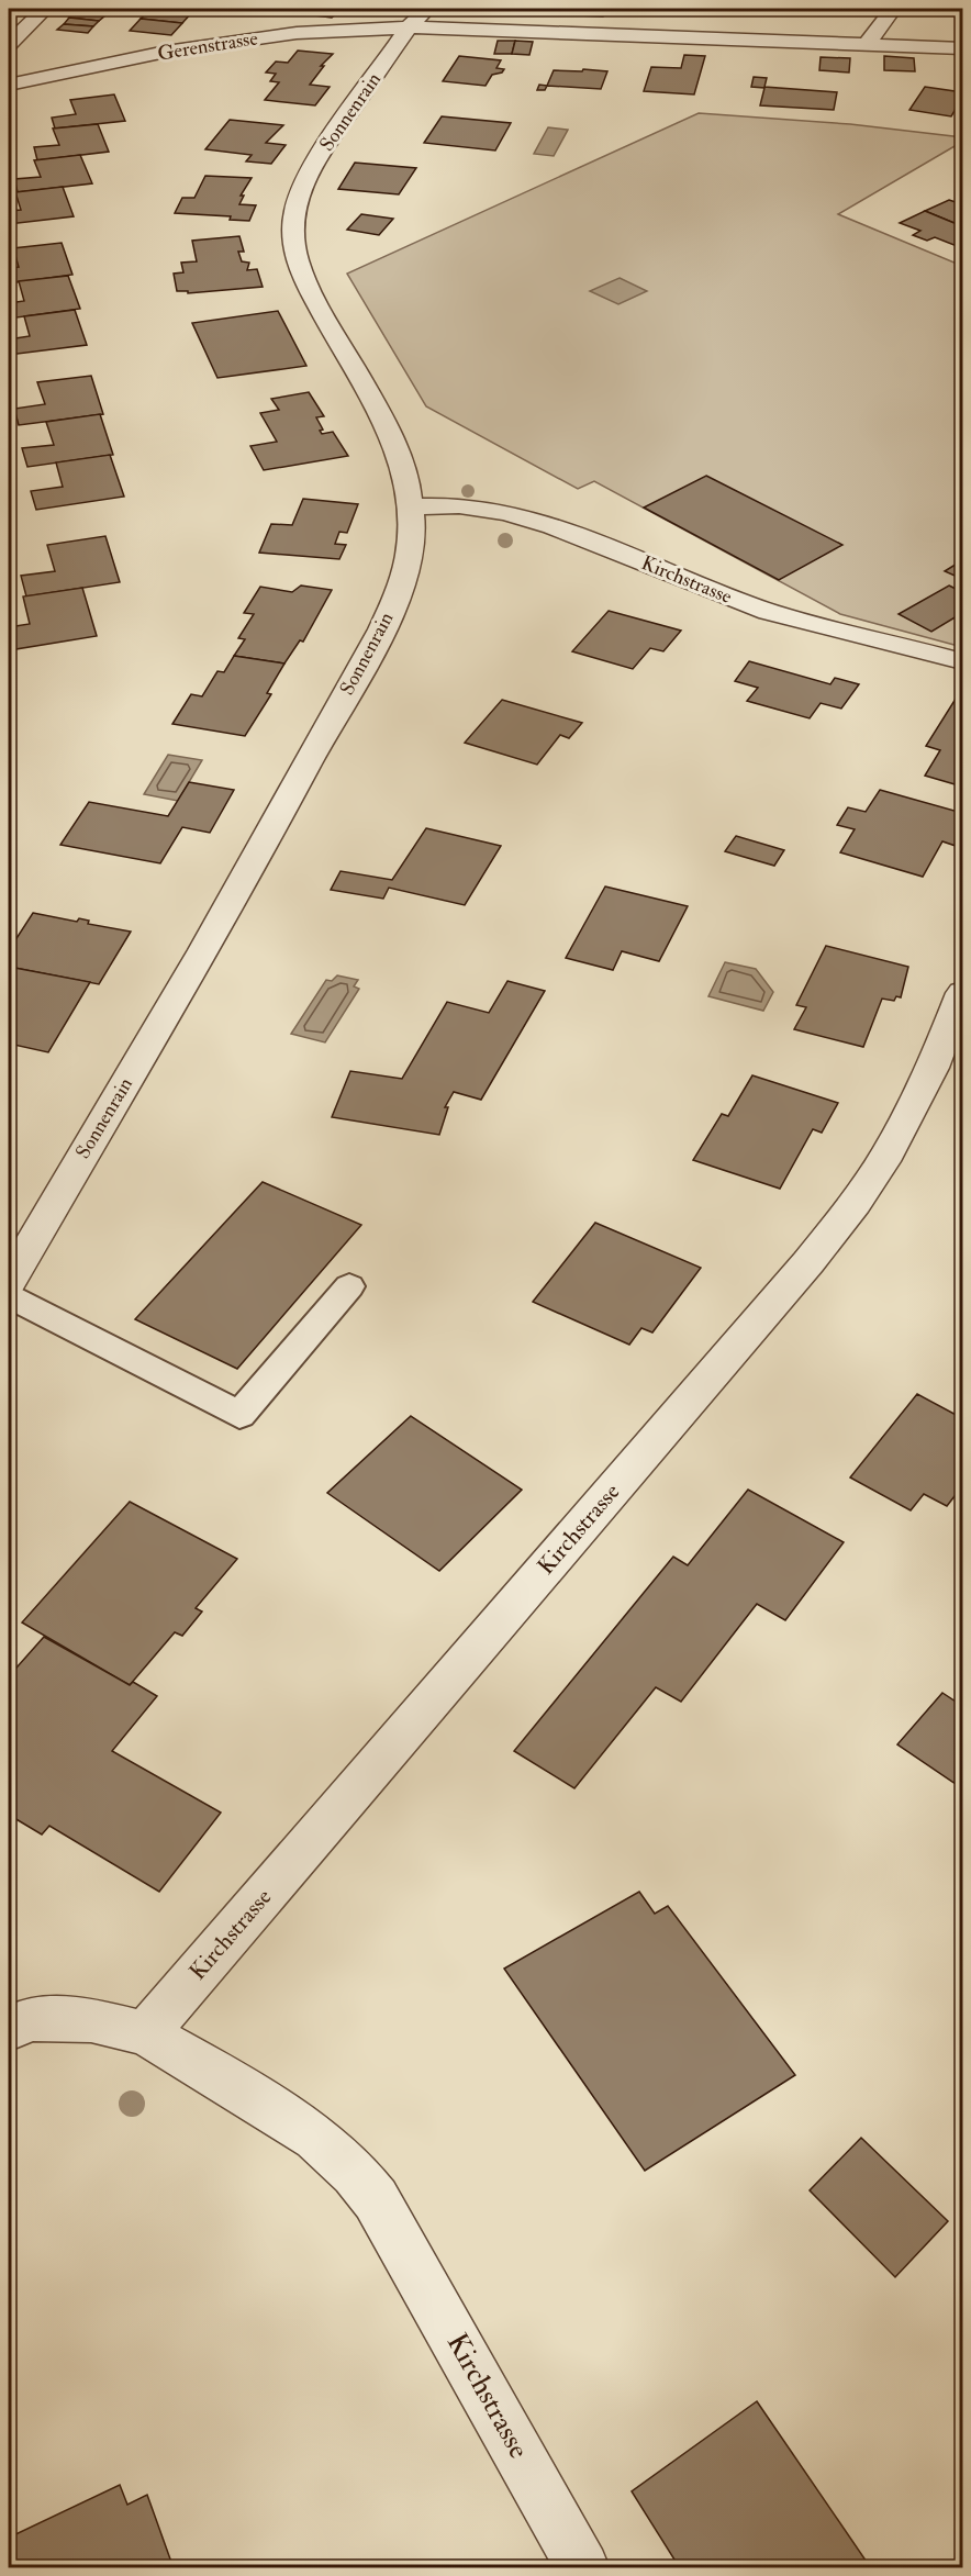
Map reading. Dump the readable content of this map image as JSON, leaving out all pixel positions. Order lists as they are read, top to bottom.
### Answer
{
  "streets": {
    "street": ["Gerenstrasse", "Sonnenrain", "Kirchstrasse"]
  },
  "crossings": [
    ["Gerenstrasse", "Sonnenrain"],
    ["Sonnenrain", "Kirchstrasse"]
  ]
}
